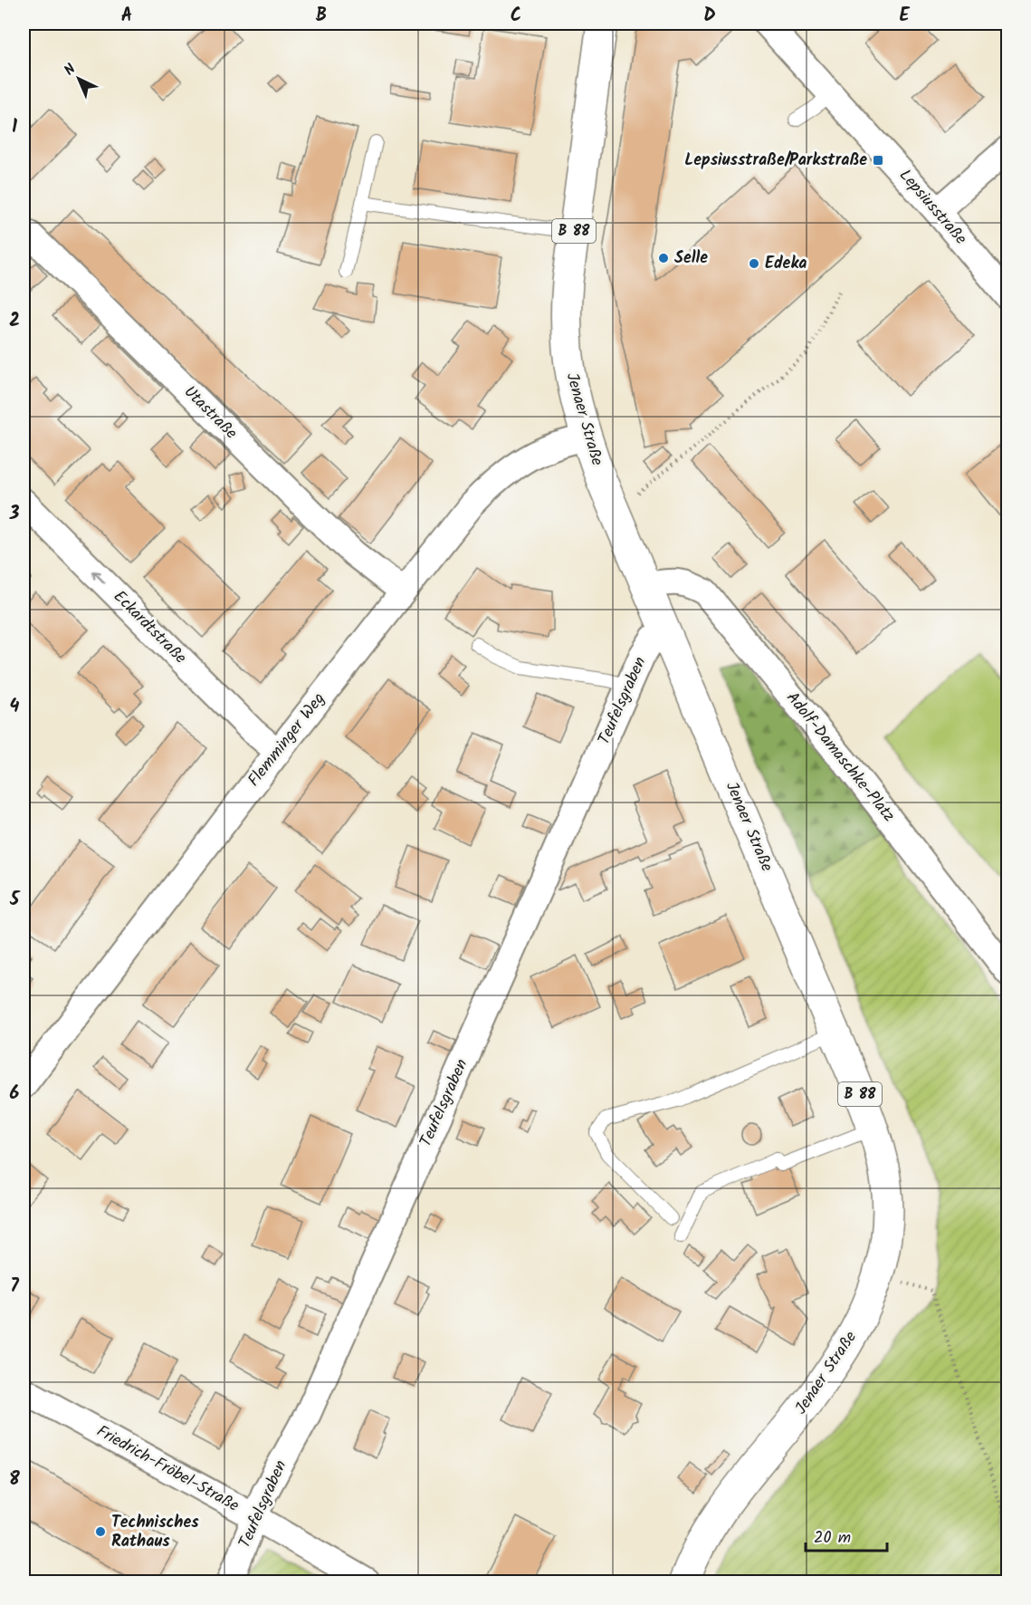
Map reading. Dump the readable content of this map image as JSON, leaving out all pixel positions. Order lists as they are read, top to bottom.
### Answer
{
  "streets": {
    "main road": ["B 88", "Jenaer Straße"],
    "street": [
      "Lepsiusstraße",
      "Utastraße",
      "Eckardtstraße",
      "Teufelsgraben",
      "Flemminger Weg",
      "Adolf-Damaschke-Platz",
      "Friedrich-Fröbel-Straße"
    ]
  },
  "crossings": [
    ["Utastraße", "Flemminger Weg"],
    ["Jenaer Straße", "Teufelsgraben"],
    ["Jenaer Straße", "Flemminger Weg"],
    ["Jenaer Straße", "Adolf-Damaschke-Platz"],
    ["Eckardtstraße", "Flemminger Weg"],
    ["Teufelsgraben", "Friedrich-Fröbel-Straße"]
  ],
  "one_way": ["Eckardtstraße"],
  "places": {
    "transit": ["Lepsiusstraße/Parkstraße"],
    "other": ["Selle", "Edeka", "Technisches Rathaus"]
  },
  "scale_bar": "20 m",
  "north": "top left",
  "grid": {
    "columns": [
      "A",
      "B",
      "C",
      "D",
      "E"
    ],
    "rows": [
      "1",
      "2",
      "3",
      "4",
      "5",
      "6",
      "7",
      "8"
    ]
  }
}
